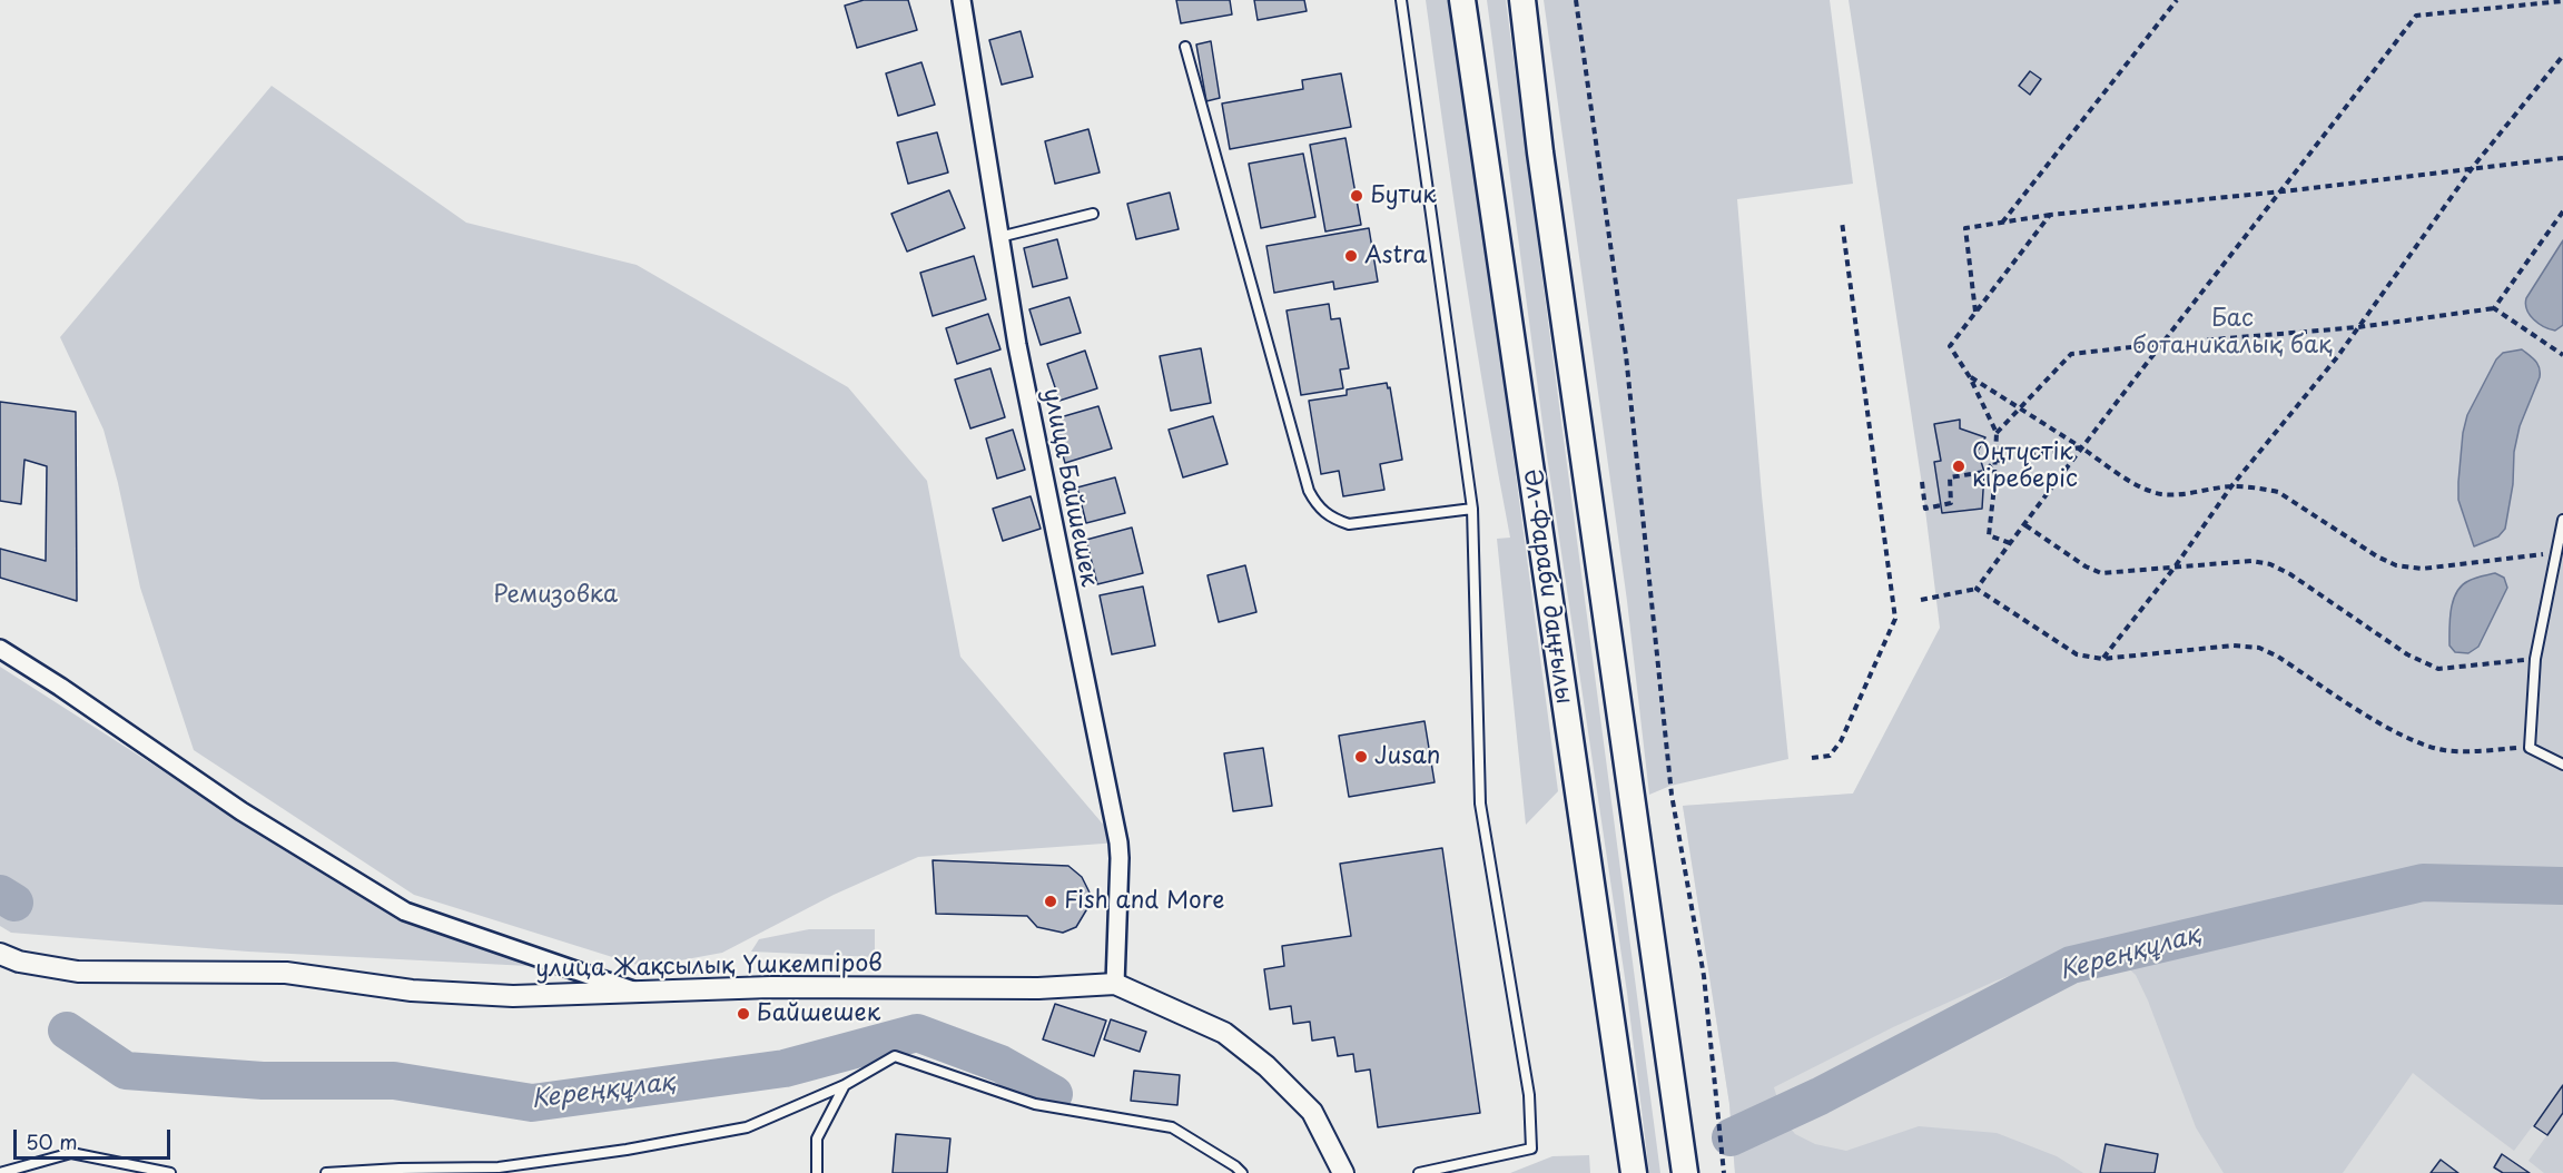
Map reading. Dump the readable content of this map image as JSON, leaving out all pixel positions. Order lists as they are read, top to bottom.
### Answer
{
  "streets": {
    "main road": ["Әл-Фараби даңғылы"],
    "street": ["улица Байшешек", "улица Жақсылық Үшкемпіров"]
  },
  "crossings": [
    ["улица Байшешек", "улица Жақсылық Үшкемпіров"]
  ],
  "water": ["Кереңқұлақ"],
  "parks": ["Бас ботаникалық бақ", "Ремизовка"],
  "places": [
    "Бутик",
    "Astra",
    "Оңтүстік кіреберіс",
    "Jusan",
    "Fish and More",
    "Байшешек"
  ],
  "scale_bar": "50 m"
}
